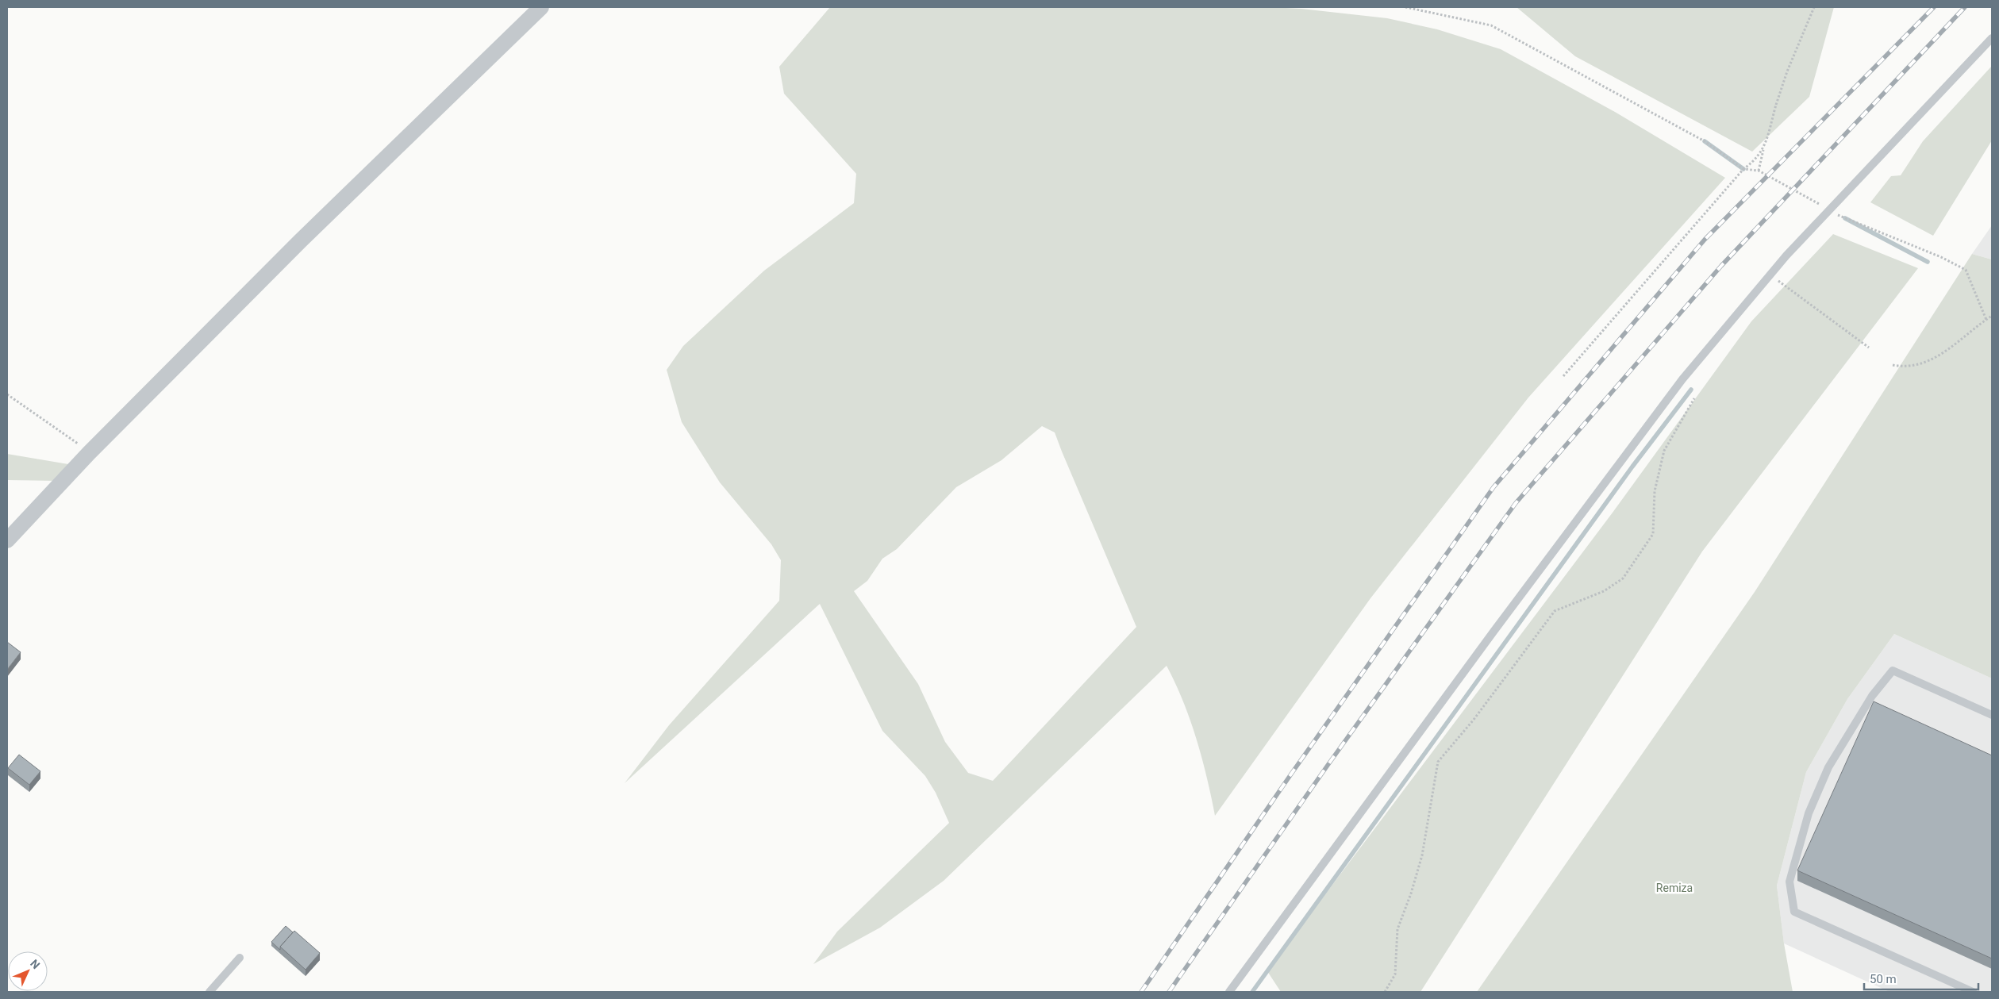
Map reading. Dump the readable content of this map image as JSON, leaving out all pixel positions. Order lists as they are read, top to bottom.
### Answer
{
  "parks": ["Remiza"],
  "scale_bar": "50 m",
  "north": "top right"
}
